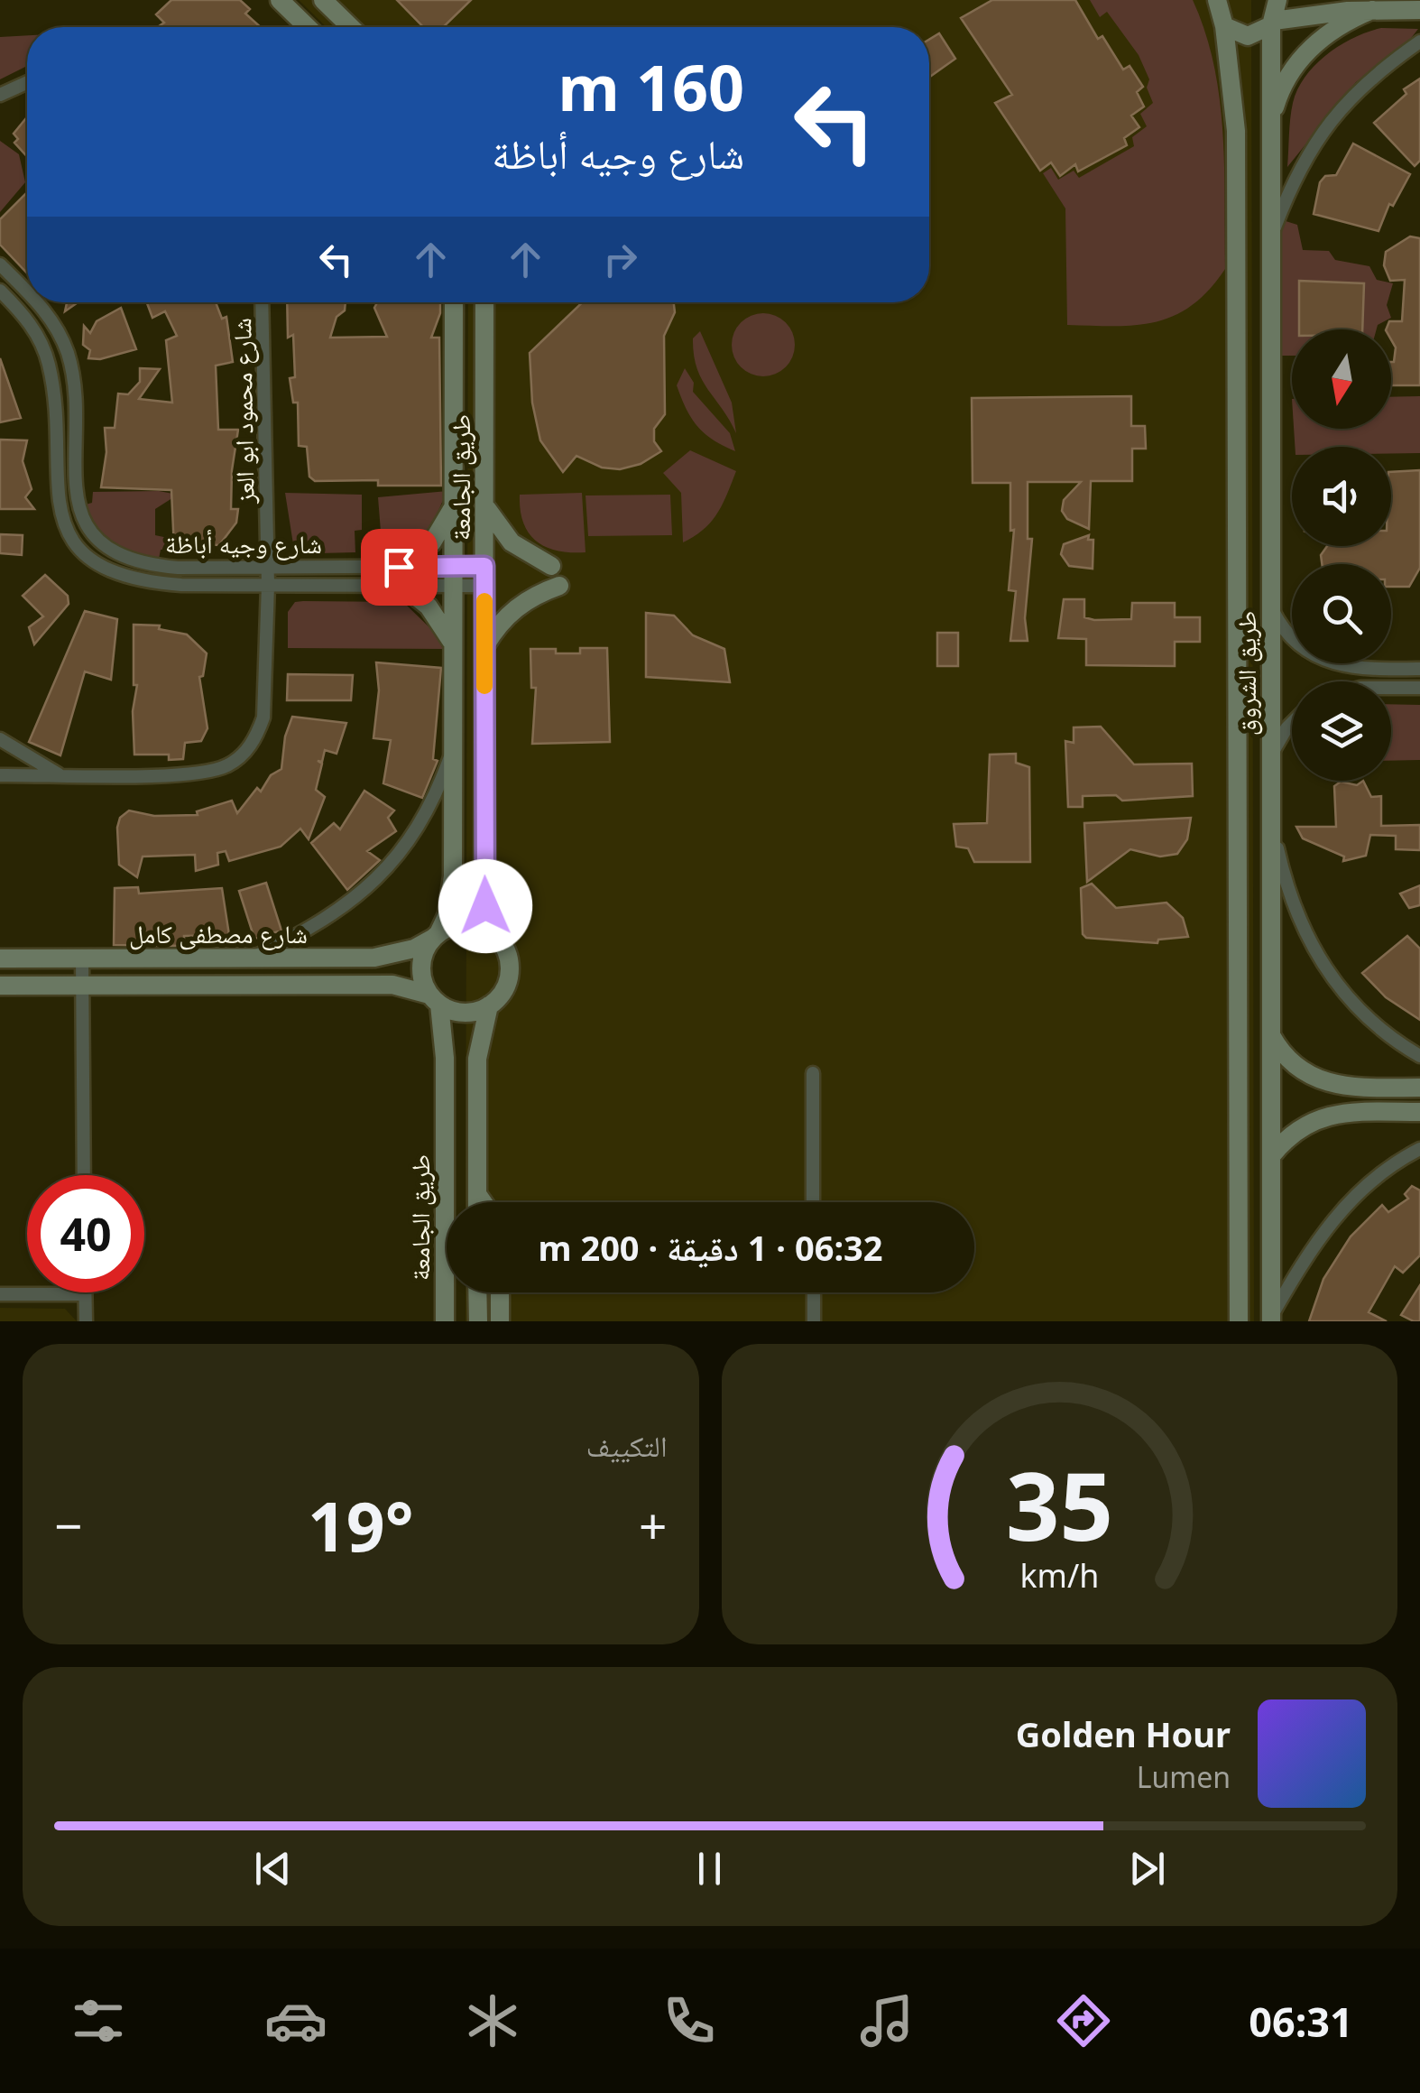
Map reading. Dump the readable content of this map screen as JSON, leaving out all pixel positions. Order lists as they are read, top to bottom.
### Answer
{
  "streets": {
    "street": [
      "شارع محمود ابو العز",
      "طريق الجامعة",
      "شارع وجيه أباظة",
      "طريق الشروق",
      "شارع مصطفى كامل"
    ]
  },
  "crossings": [
    ["شارع محمود ابو العز", "شارع وجيه أباظة"],
    ["طريق الجامعة", "شارع وجيه أباظة"],
    ["طريق الجامعة", "شارع مصطفى كامل"]
  ],
  "north": "bottom",
  "page": {
    "turn": ["160 m", "شارع وجيه أباظة"],
    "limit": "40",
    "trip": "06:32 · 1 دقيقة · 200 m",
    "tile": "التكييف",
    "heat": ["−", "19°", "+"],
    "song": ["Golden Hour", "Lumen"],
    "tabs": "06:31",
    "gauge": ["35", "km/h"]
  }
}
